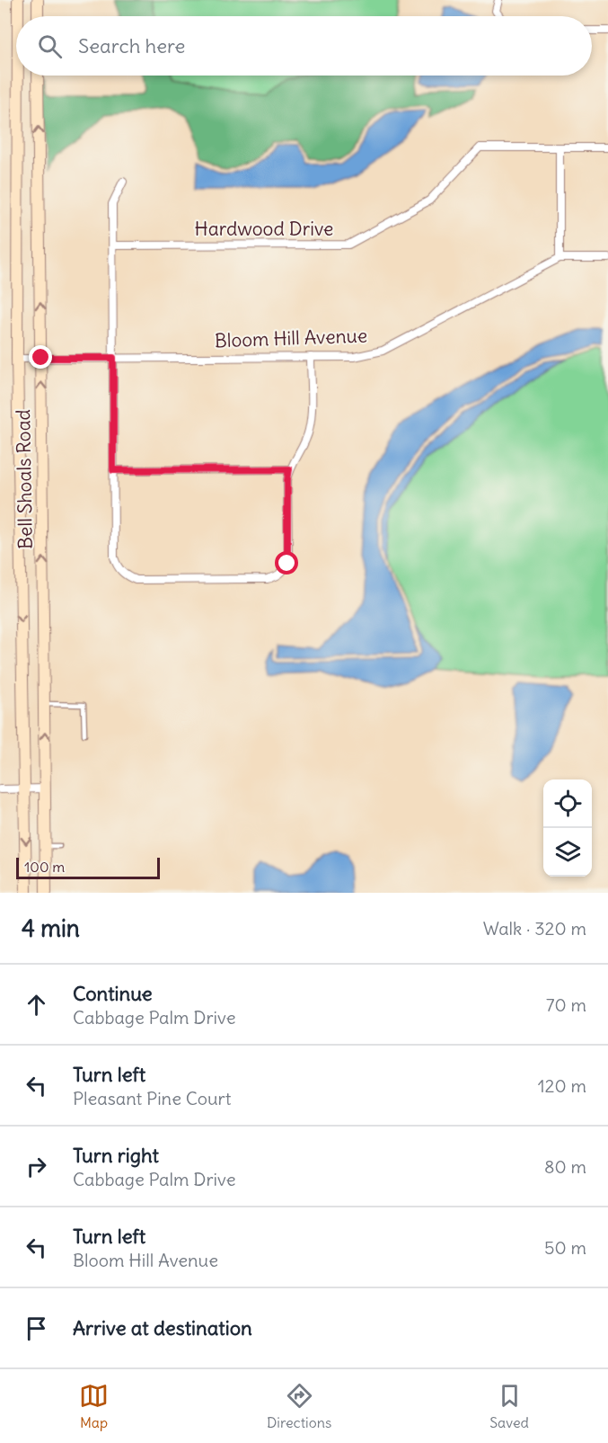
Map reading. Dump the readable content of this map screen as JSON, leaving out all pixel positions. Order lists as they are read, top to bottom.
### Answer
{
  "streets": {
    "main road": ["Bell Shoals Road"],
    "street": ["Hardwood Drive", "Bloom Hill Avenue"]
  },
  "crossings": [
    ["Bloom Hill Avenue", "Bell Shoals Road"]
  ],
  "scale_bar": "100 m",
  "page": {
    "search": "Search here",
    "scale": "100 m",
    "heading": ["4 min", "Walk · 320 m"],
    "list": [
      ["Continue", "Cabbage Palm Drive", "70 m"],
      ["Turn left", "Pleasant Pine Court", "120 m"],
      ["Turn right", "Cabbage Palm Drive", "80 m"],
      ["Turn left", "Bloom Hill Avenue", "50 m"],
      "Arrive at destination"
    ],
    "nav": ["Map", "Directions", "Saved"]
  }
}
